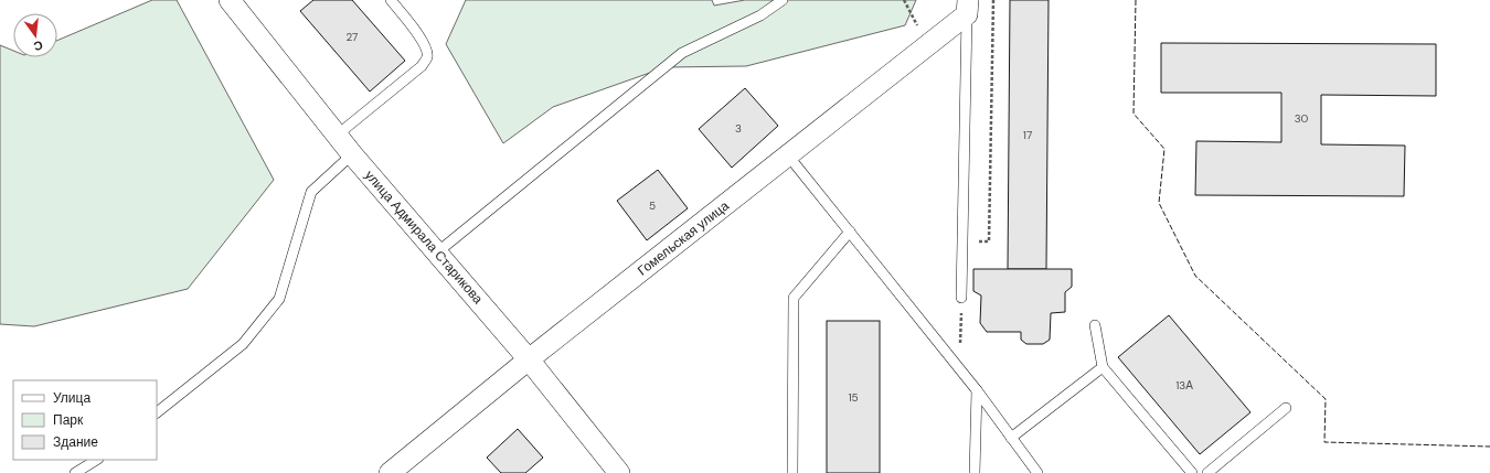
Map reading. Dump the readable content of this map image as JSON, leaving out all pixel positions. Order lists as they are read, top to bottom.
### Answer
{
  "streets": {
    "street": ["улица Адмирала Старикова", "Гомельская улица"]
  },
  "crossings": [
    ["улица Адмирала Старикова", "Гомельская улица"]
  ],
  "house_numbers": [
    "27",
    "30",
    "3",
    "17",
    "5",
    "13А",
    "15"
  ],
  "legend": ["Улица", "Парк", "Здание"],
  "north": "bottom"
}
